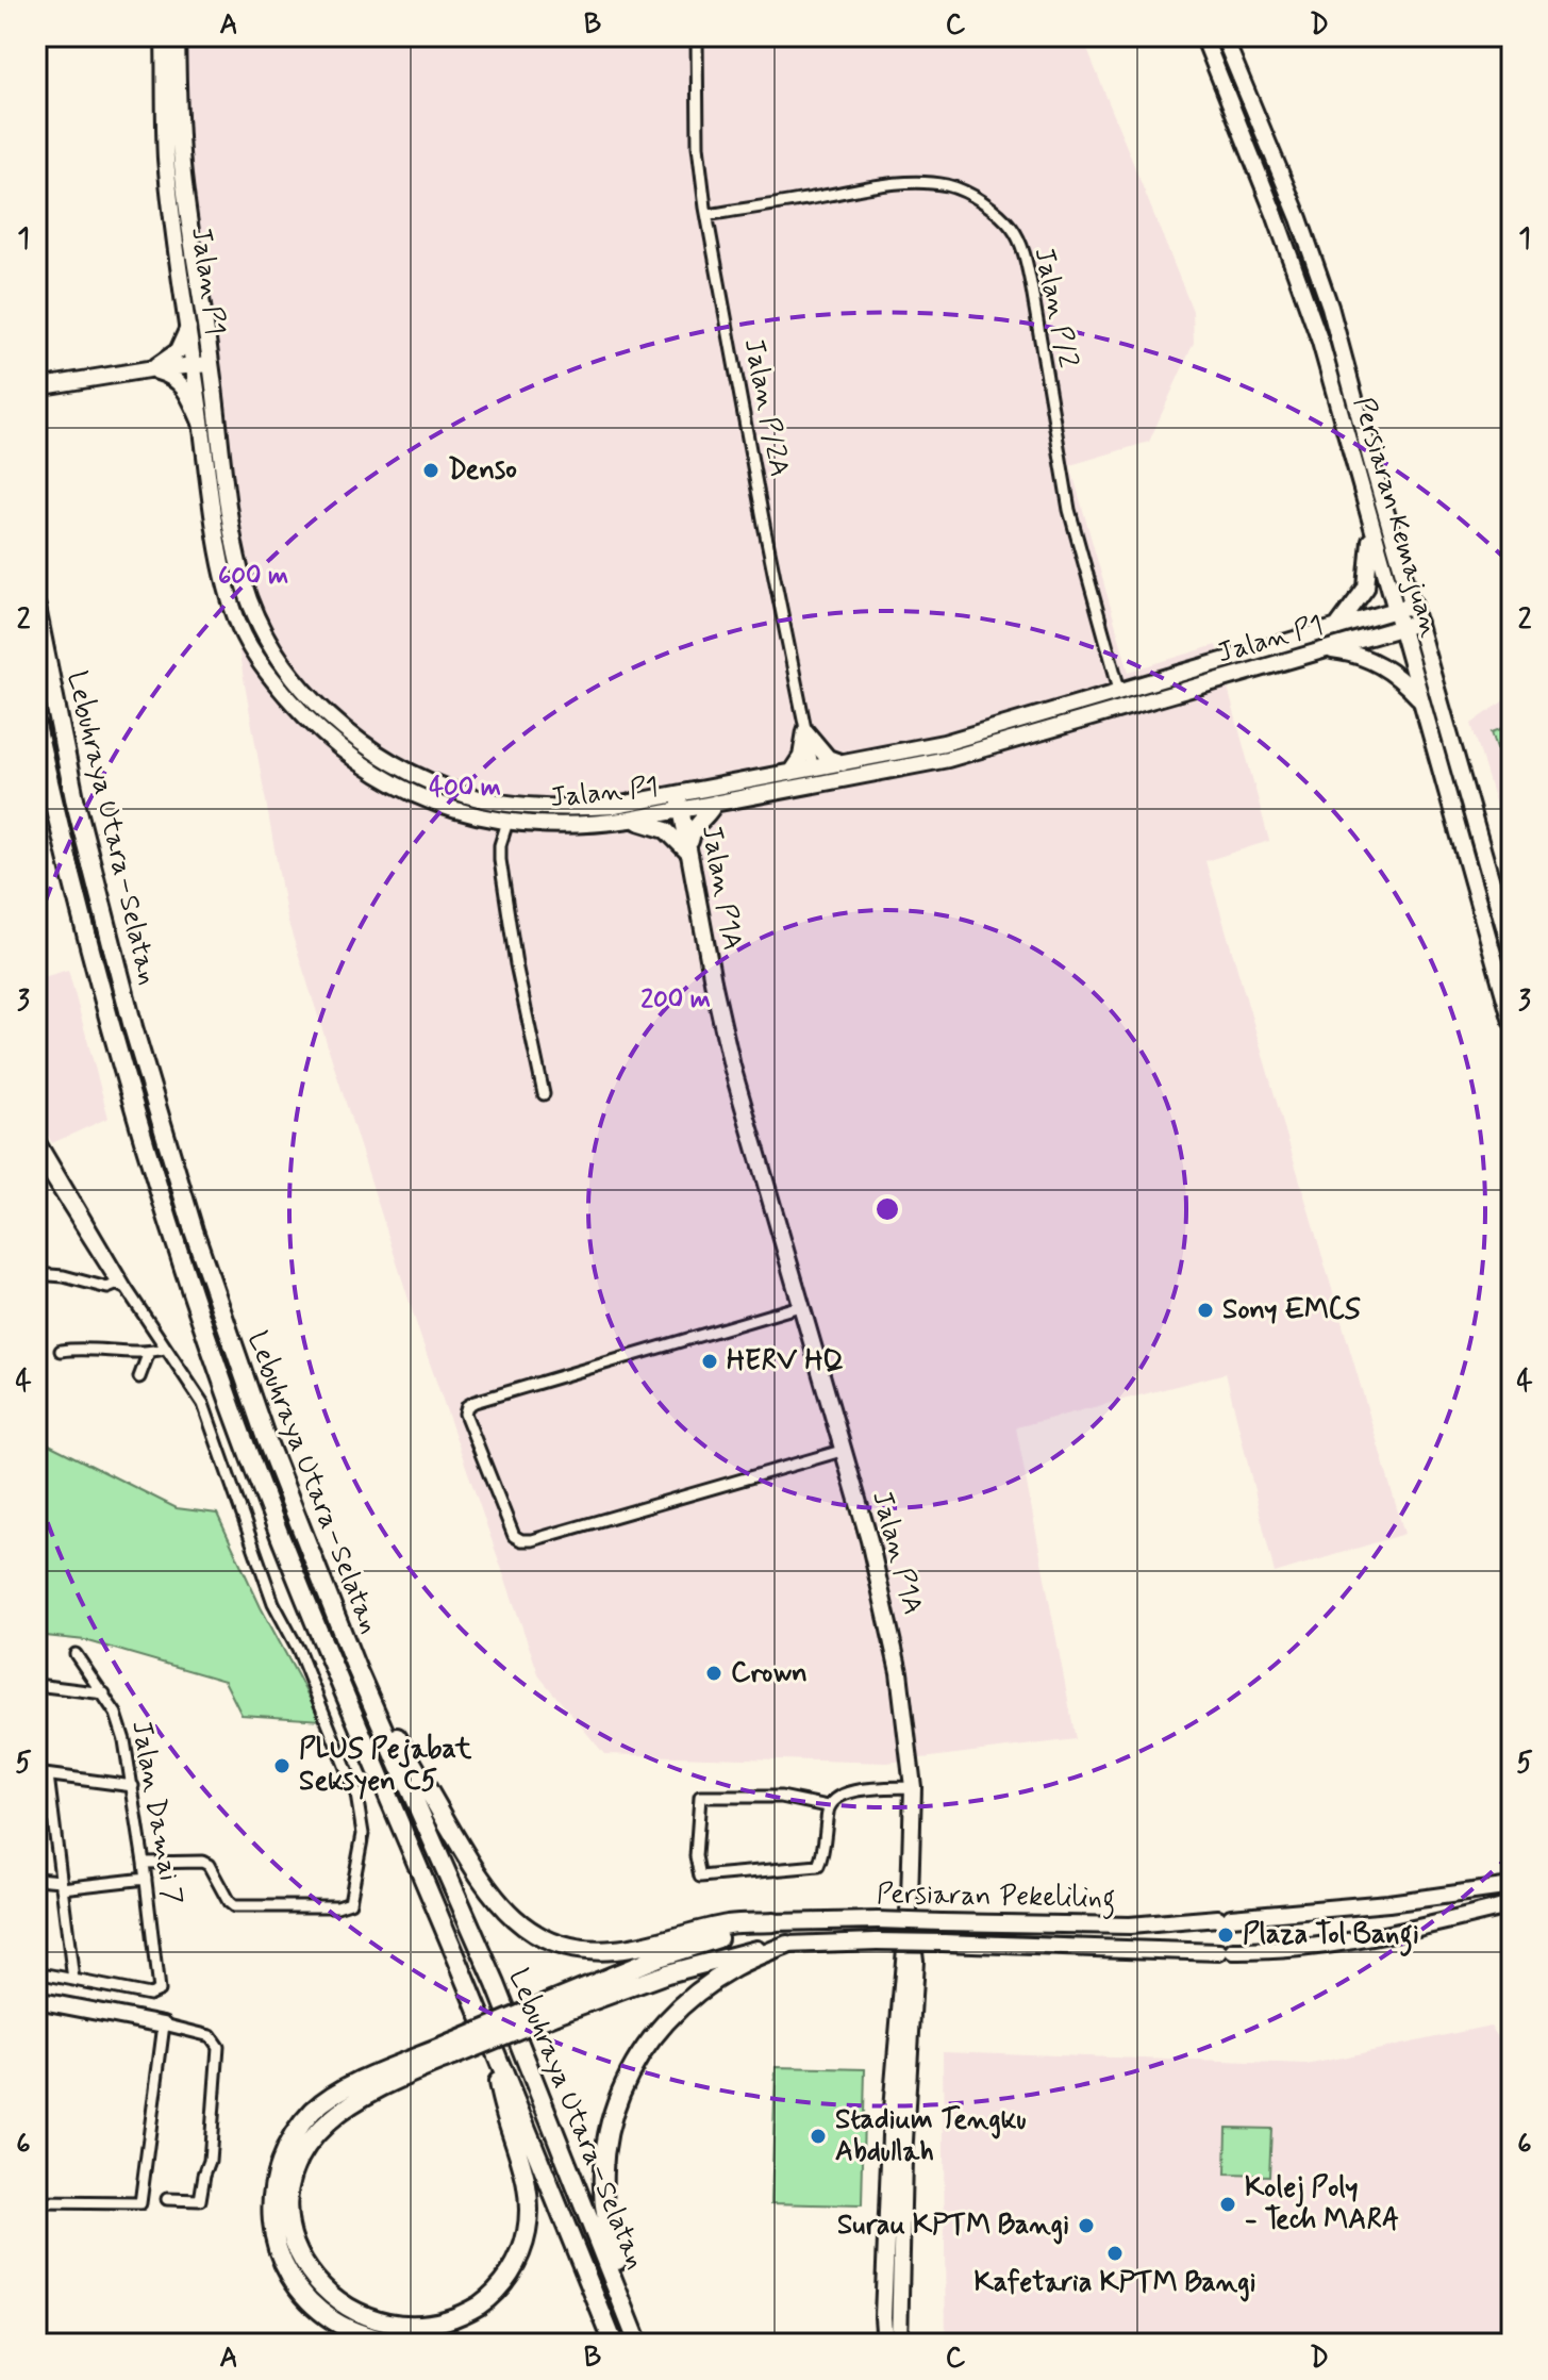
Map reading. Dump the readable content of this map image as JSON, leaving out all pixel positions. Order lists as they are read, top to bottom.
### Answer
{
  "streets": {
    "highway": ["Lebuhraya Utara–Selatan"],
    "main road": [
      "Jalan P1",
      "Persiaran Kemajuan",
      "Jalan P1A",
      "Persiaran Pekeliling"
    ],
    "street": ["Jalan P/2", "Jalan P/2A", "Jalan Damai 7"]
  },
  "crossings": [
    ["Jalan P1", "Jalan P/2"],
    ["Jalan P1", "Jalan P/2A"],
    ["Jalan P1", "Persiaran Kemajuan"],
    ["Jalan P1", "Jalan P1A"],
    ["Jalan P/2", "Jalan P/2A"]
  ],
  "places": [
    "Denso",
    "Sony EMCS",
    "HERV HQ",
    "Crown",
    "PLUS Pejabat Seksyen C5",
    "Plaza Tol Bangi",
    "Stadium Tengku Abdullah",
    "Kolej Poly - Tech MARA",
    "Surau KPTM Bangi",
    "Kafetaria KPTM Bangi"
  ],
  "grid": {
    "columns": [
      "A",
      "B",
      "C",
      "D"
    ],
    "rows": [
      "1",
      "2",
      "3",
      "4",
      "5",
      "6"
    ]
  },
  "rings": ["600 m", "400 m", "200 m"]
}
